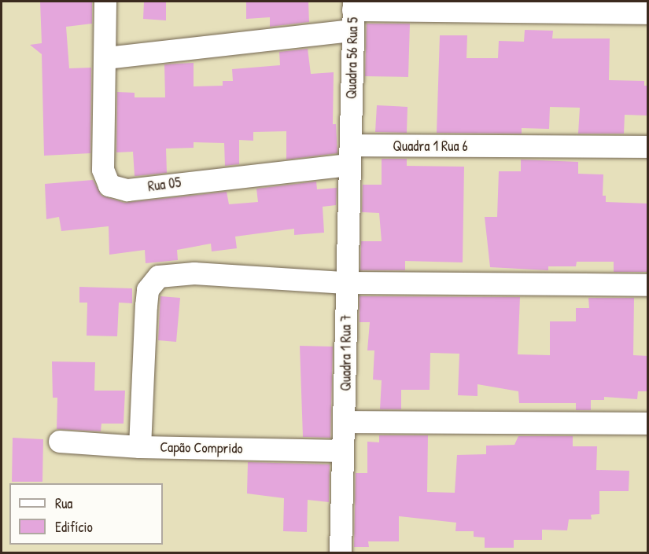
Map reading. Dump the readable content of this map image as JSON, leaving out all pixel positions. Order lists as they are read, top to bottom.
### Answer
{
  "streets": {
    "street": [
      "Quadra 56 Rua 5",
      "Quadra 1 Rua 6",
      "Rua 05",
      "Quadra 1 Rua 7",
      "Capão Comprido"
    ]
  },
  "crossings": [
    ["Quadra 56 Rua 5", "Quadra 1 Rua 6"],
    ["Quadra 56 Rua 5", "Rua 05"],
    ["Quadra 1 Rua 6", "Rua 05"]
  ],
  "legend": ["Rua", "Edifício"]
}
